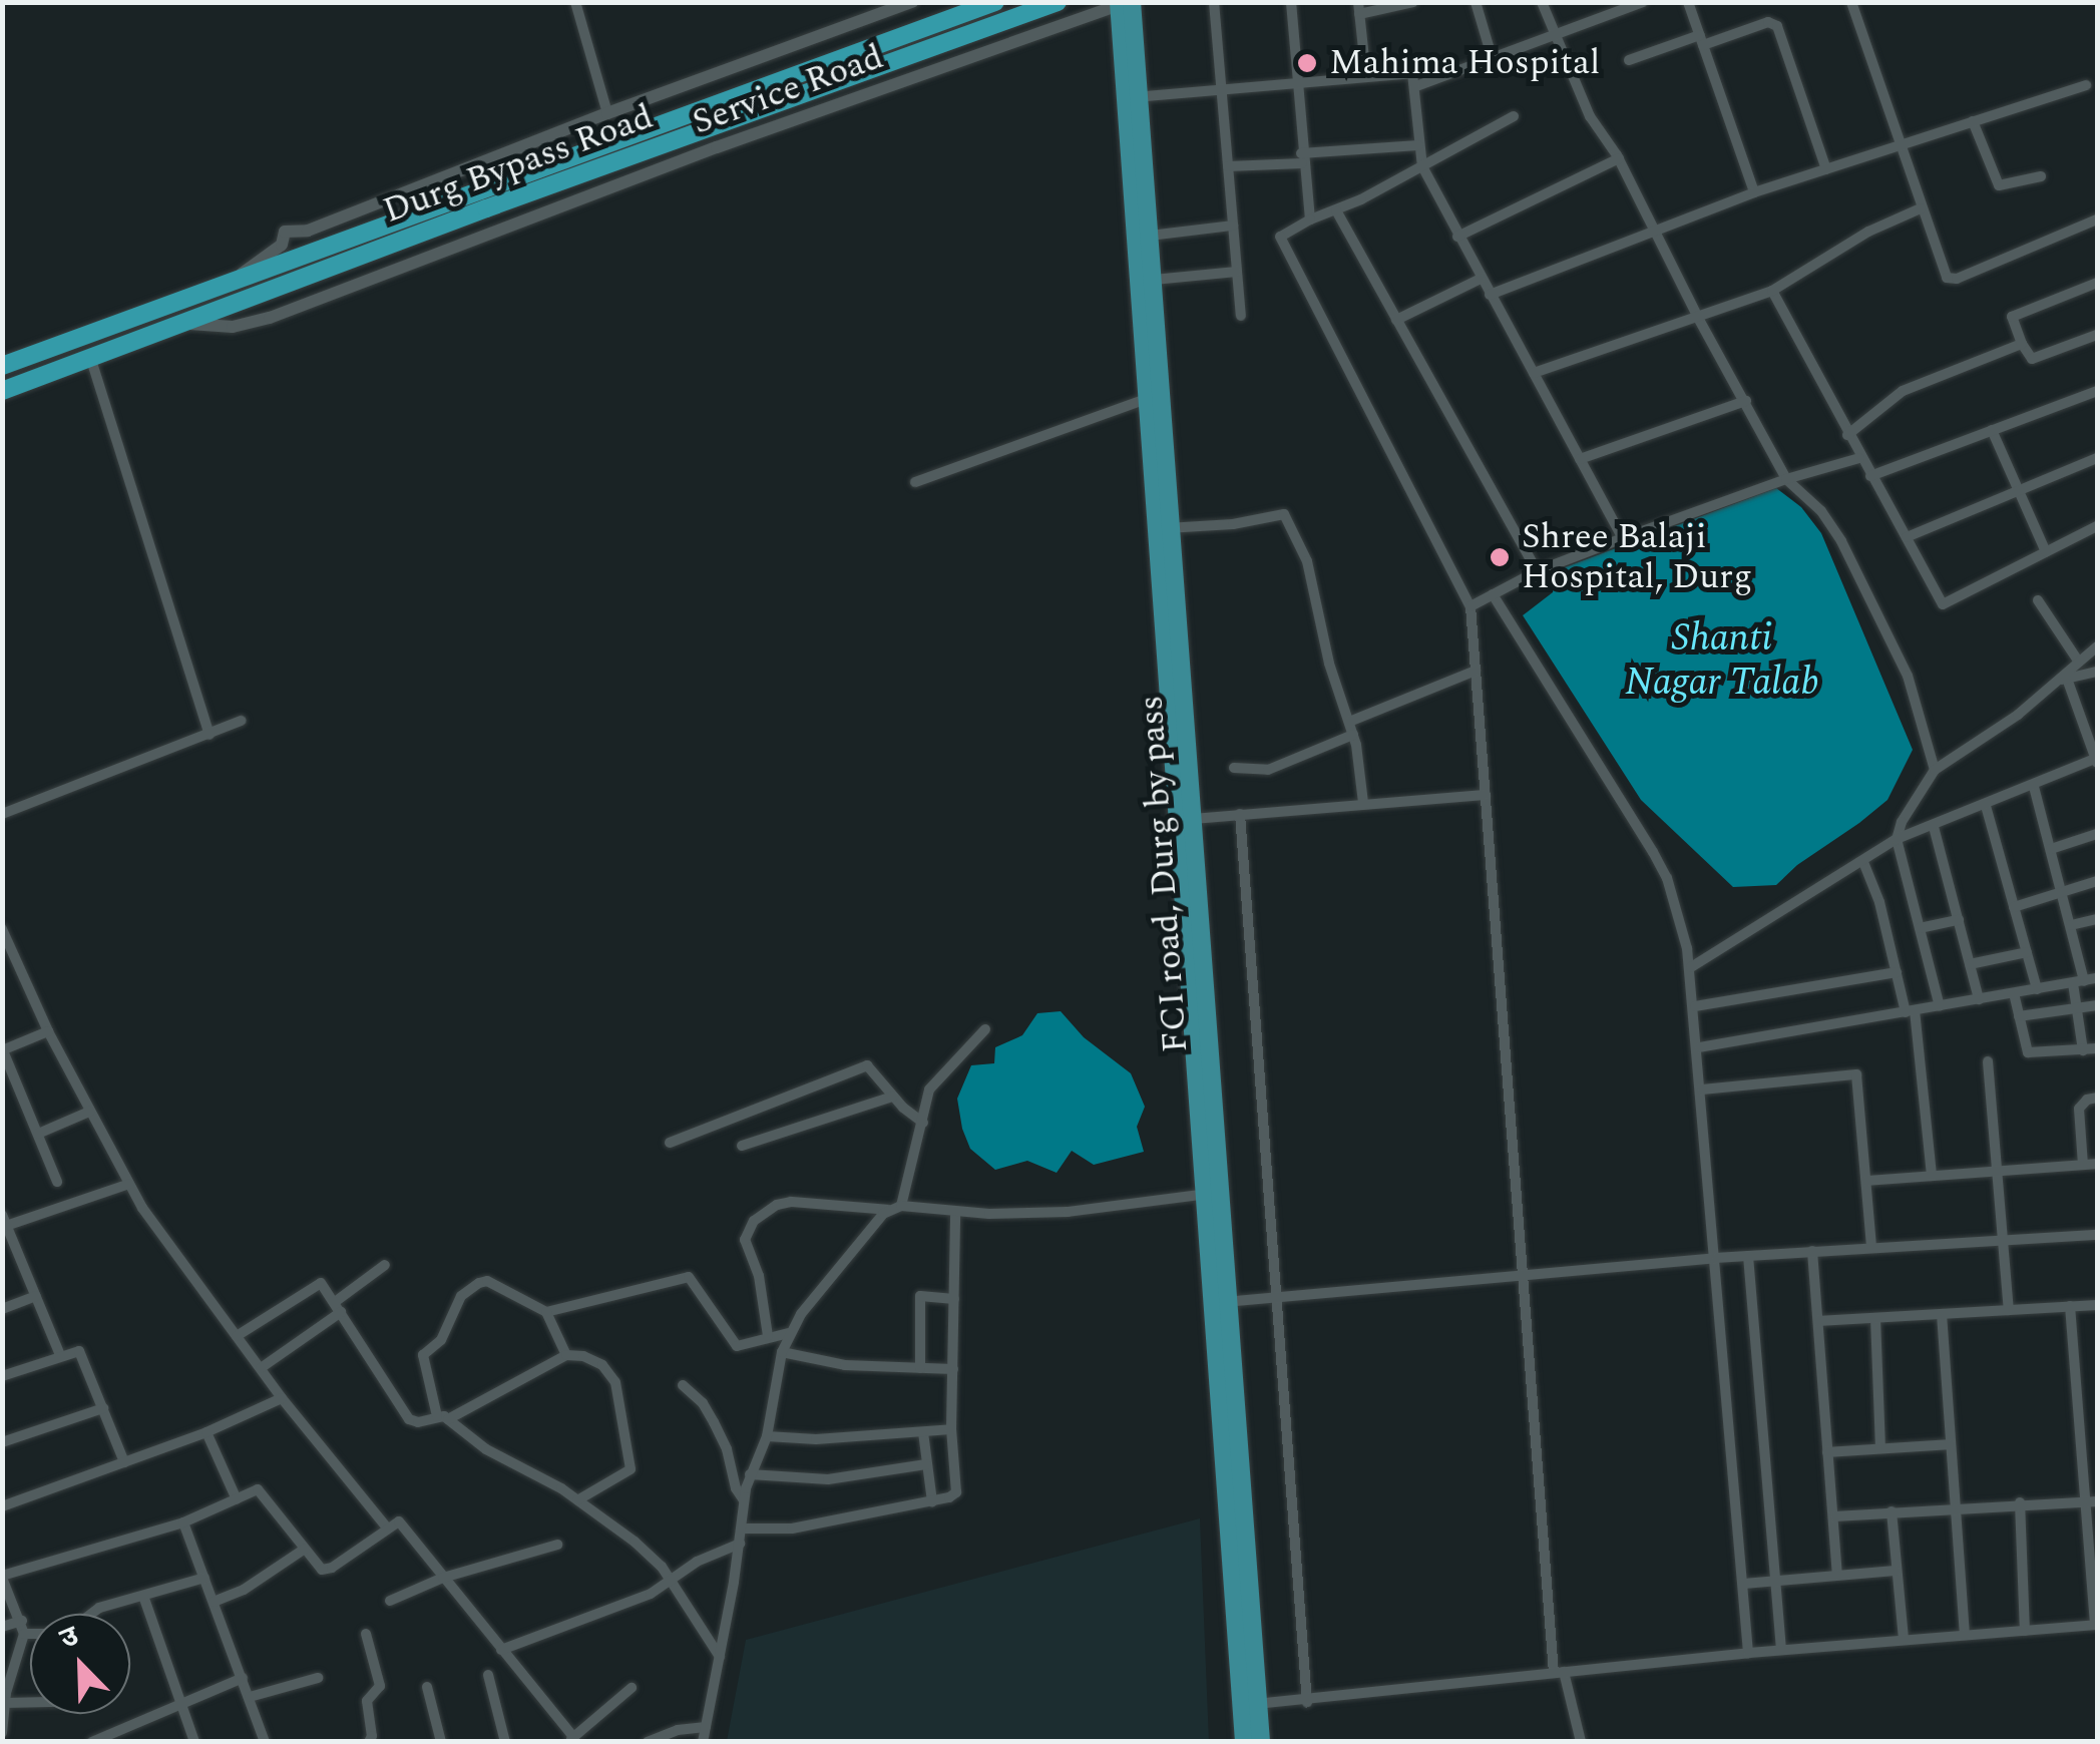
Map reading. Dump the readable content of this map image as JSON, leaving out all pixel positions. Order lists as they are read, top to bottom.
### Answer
{
  "streets": {
    "highway": ["Durg Bypass Road"],
    "main road": ["FCI road, Durg by pass"],
    "street": ["Service Road"]
  },
  "crossings": [
    ["Service Road", "Durg Bypass Road"],
    ["Service Road", "FCI road, Durg by pass"]
  ],
  "water": ["Shanti Nagar Talab"],
  "places": ["Mahima Hospital", "Shree Balaji Hospital, Durg"],
  "north": "top left"
}
